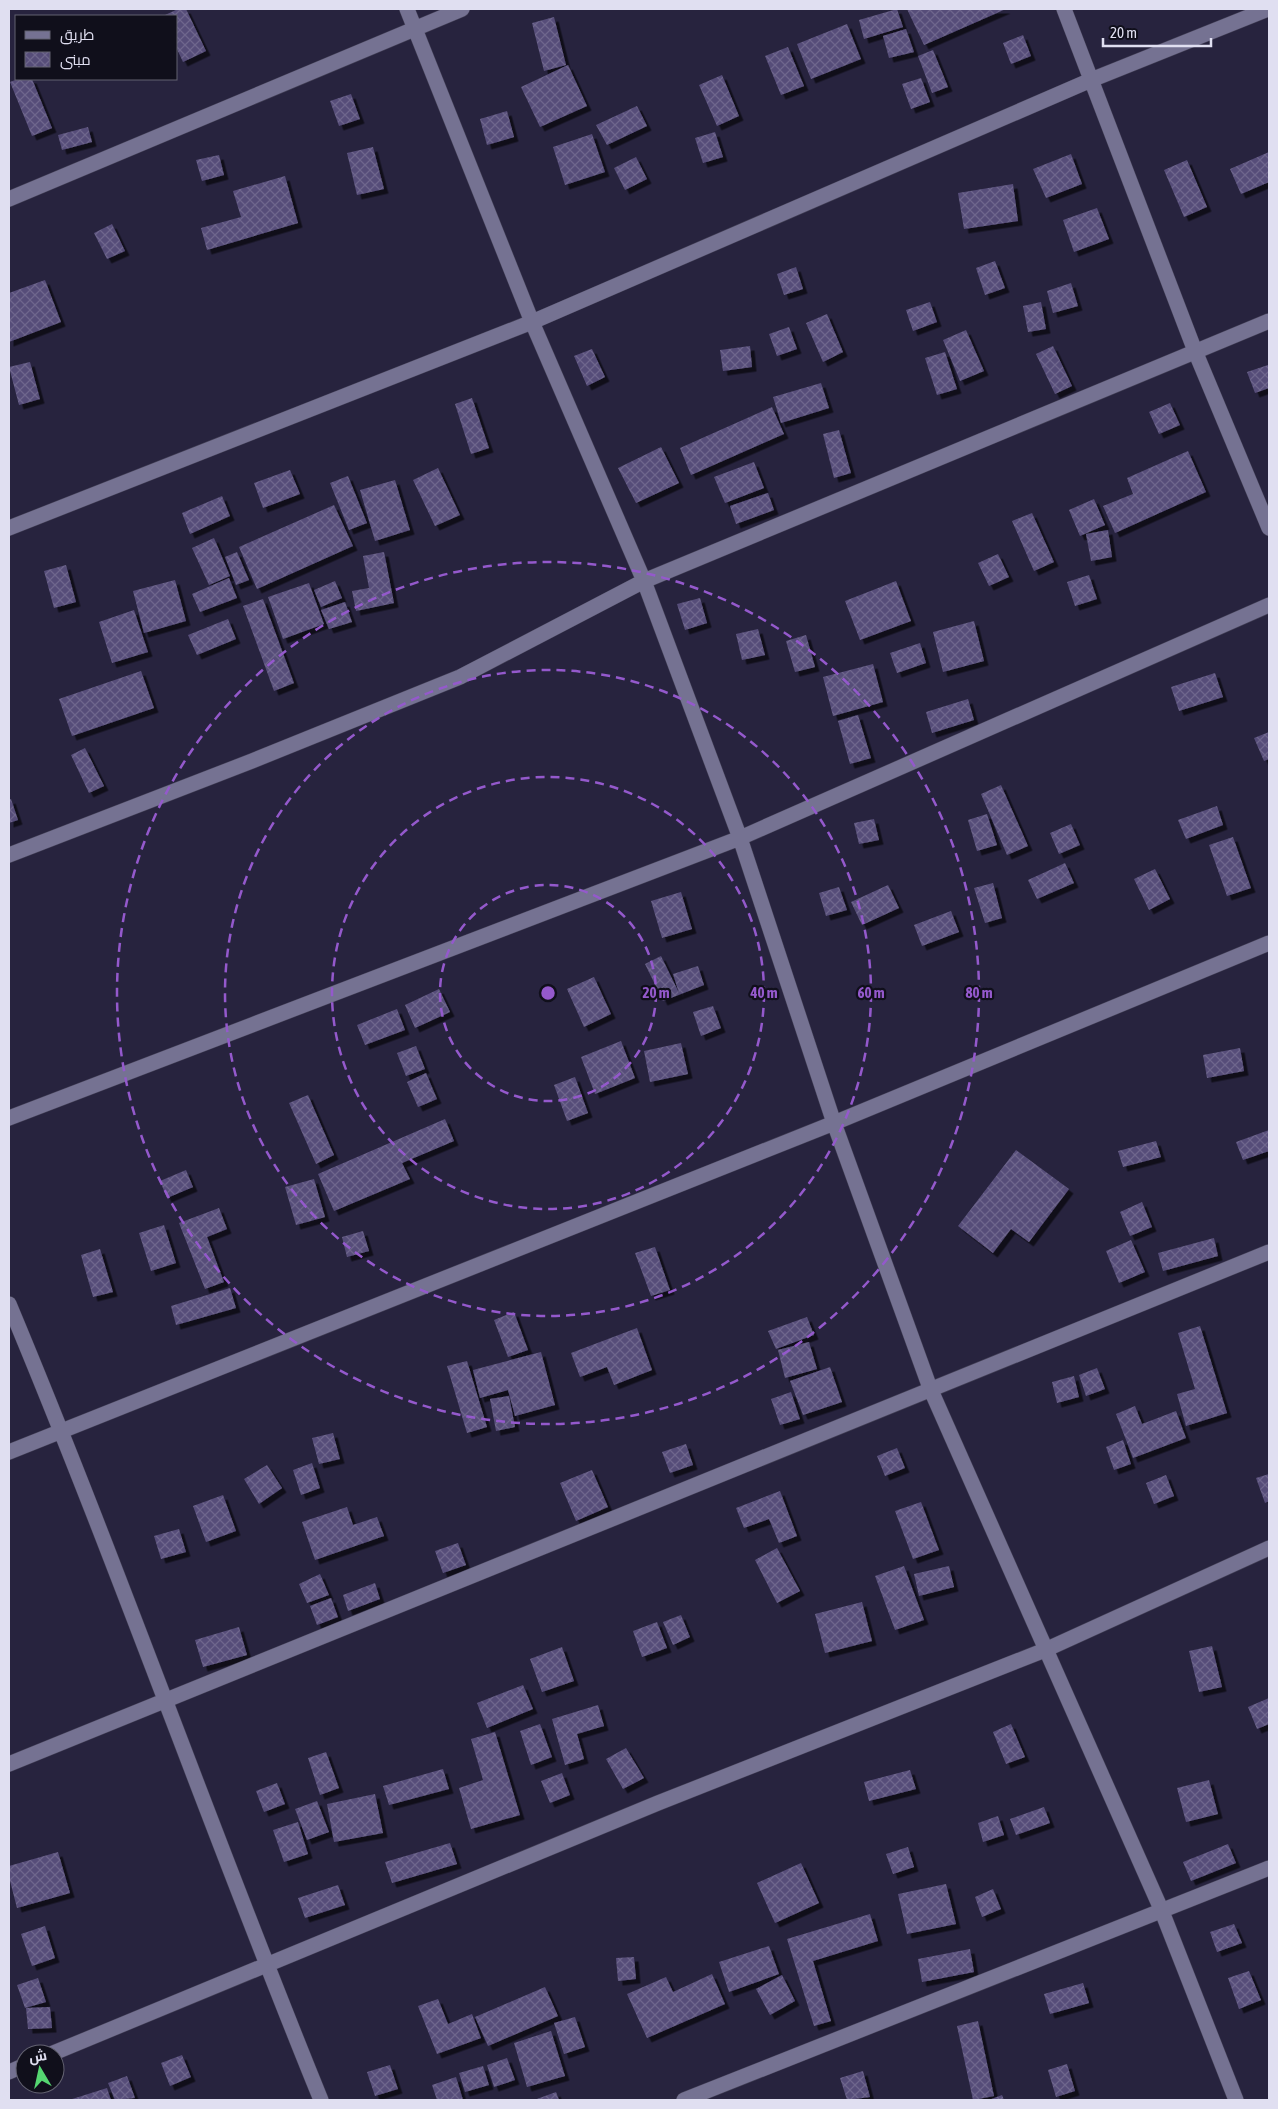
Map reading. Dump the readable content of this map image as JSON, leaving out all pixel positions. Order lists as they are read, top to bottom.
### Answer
{
  "legend": ["طريق", "مبنى"],
  "scale_bar": "20 m",
  "north": "top",
  "rings": [
    "20 m",
    "40 m",
    "60 m",
    "80 m"
  ]
}
